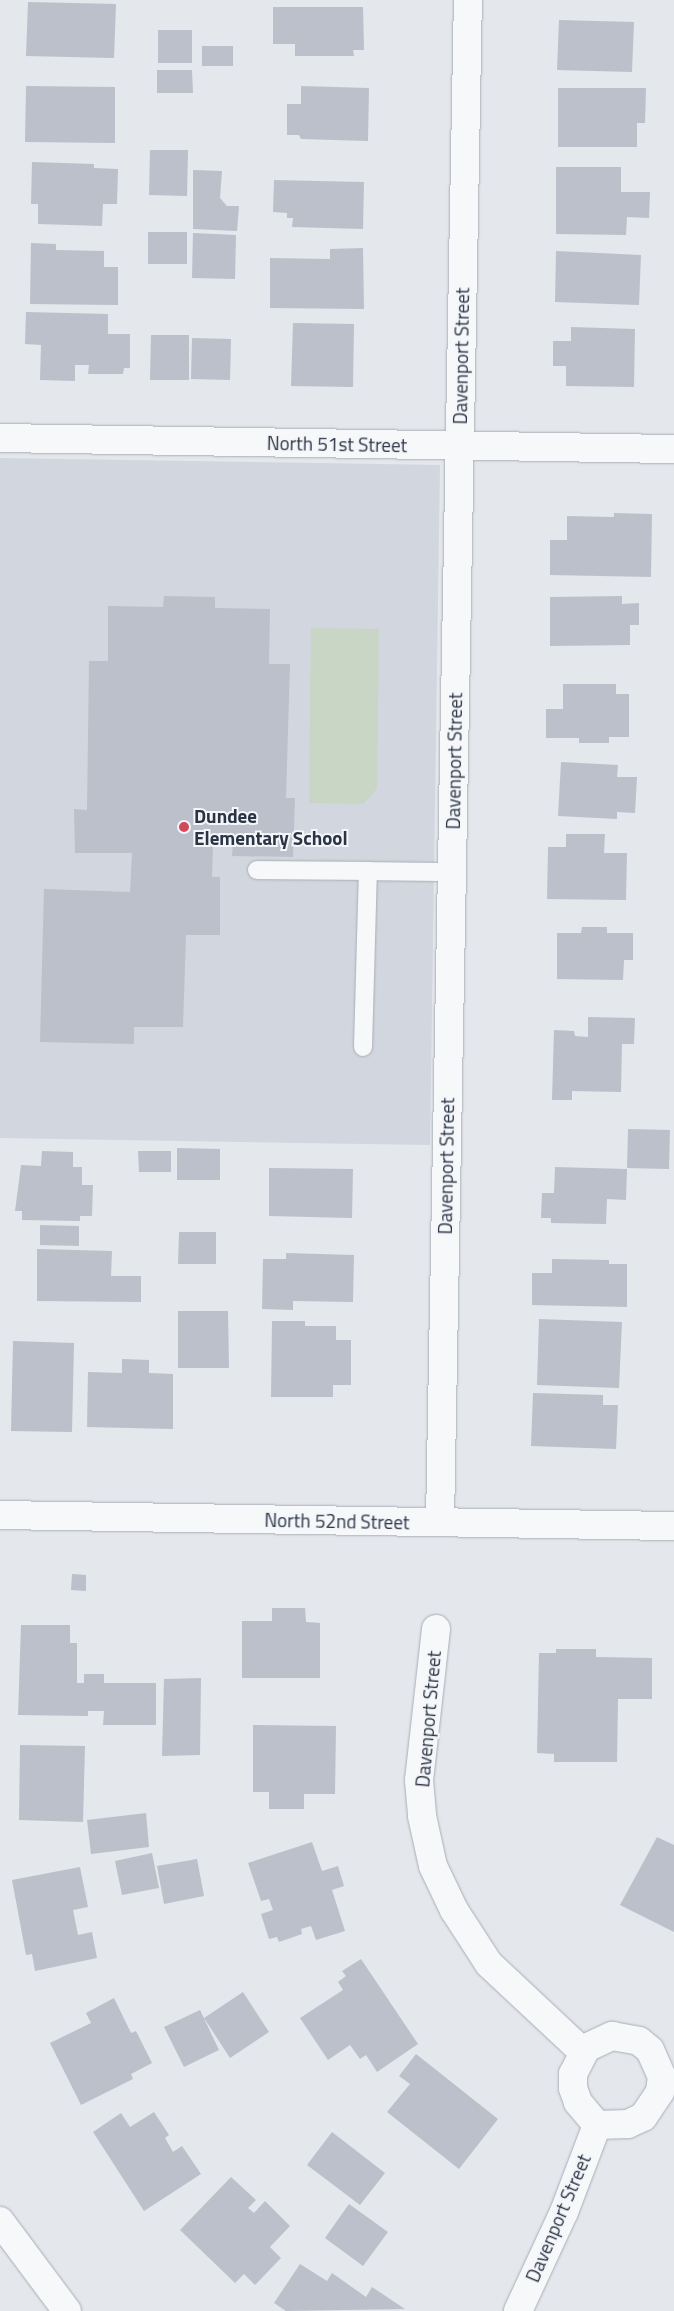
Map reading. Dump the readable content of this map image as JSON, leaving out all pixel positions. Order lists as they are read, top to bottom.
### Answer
{
  "streets": {
    "street": ["Davenport Street", "North 51st Street", "North 52nd Street"]
  },
  "crossings": [
    ["Davenport Street", "North 51st Street"],
    ["Davenport Street", "North 52nd Street"]
  ],
  "places": ["Dundee Elementary School"]
}
